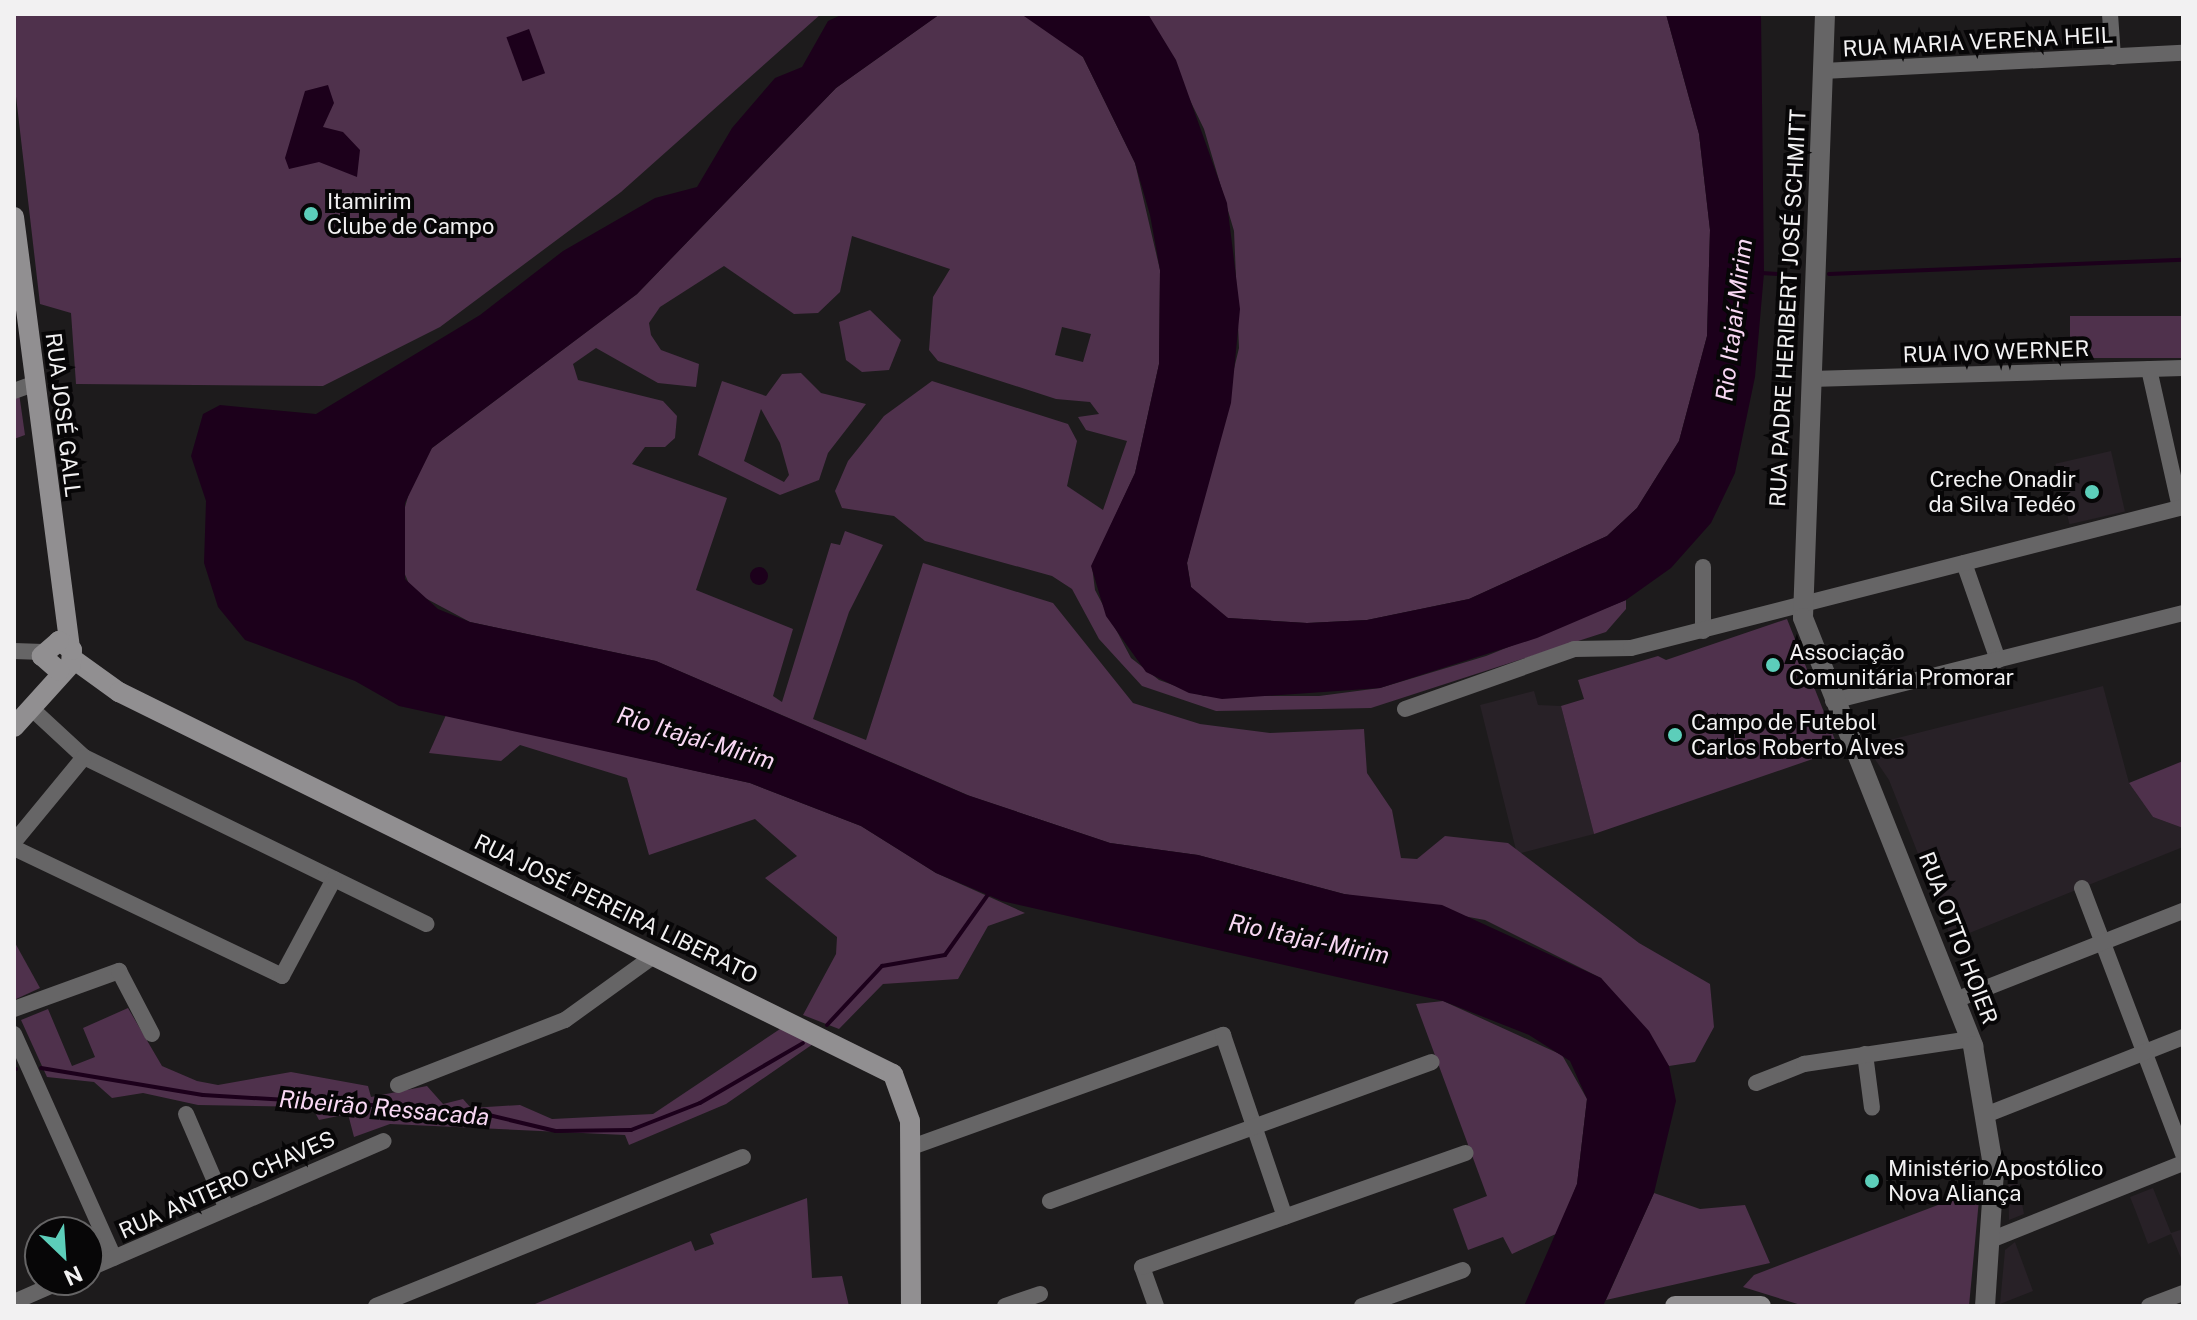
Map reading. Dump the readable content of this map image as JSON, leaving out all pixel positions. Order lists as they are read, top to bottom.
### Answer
{
  "streets": {
    "main road": ["RUA JOSÉ GALL", "RUA JOSÉ PEREIRA LIBERATO"],
    "street": [
      "RUA MARIA VERENA HEIL",
      "RUA PADRE HERIBERT JOSÉ SCHMITT",
      "RUA IVO WERNER",
      "RUA OTTO HOIER",
      "RUA ANTERO CHAVES"
    ]
  },
  "crossings": [
    ["RUA MARIA VERENA HEIL", "RUA PADRE HERIBERT JOSÉ SCHMITT"],
    ["RUA PADRE HERIBERT JOSÉ SCHMITT", "RUA IVO WERNER"],
    ["RUA PADRE HERIBERT JOSÉ SCHMITT", "RUA OTTO HOIER"],
    ["RUA JOSÉ GALL", "RUA JOSÉ PEREIRA LIBERATO"]
  ],
  "water": ["Rio Itajaí-Mirim", "Ribeirão Ressacada"],
  "places": [
    "Itamirim Clube de Campo",
    "Creche Onadir da Silva Tedéo",
    "Associação Comunitária Promorar",
    "Campo de Futebol Carlos Roberto Alves",
    "Ministério Apostólico Nova Aliança"
  ],
  "north": "bottom right"
}
